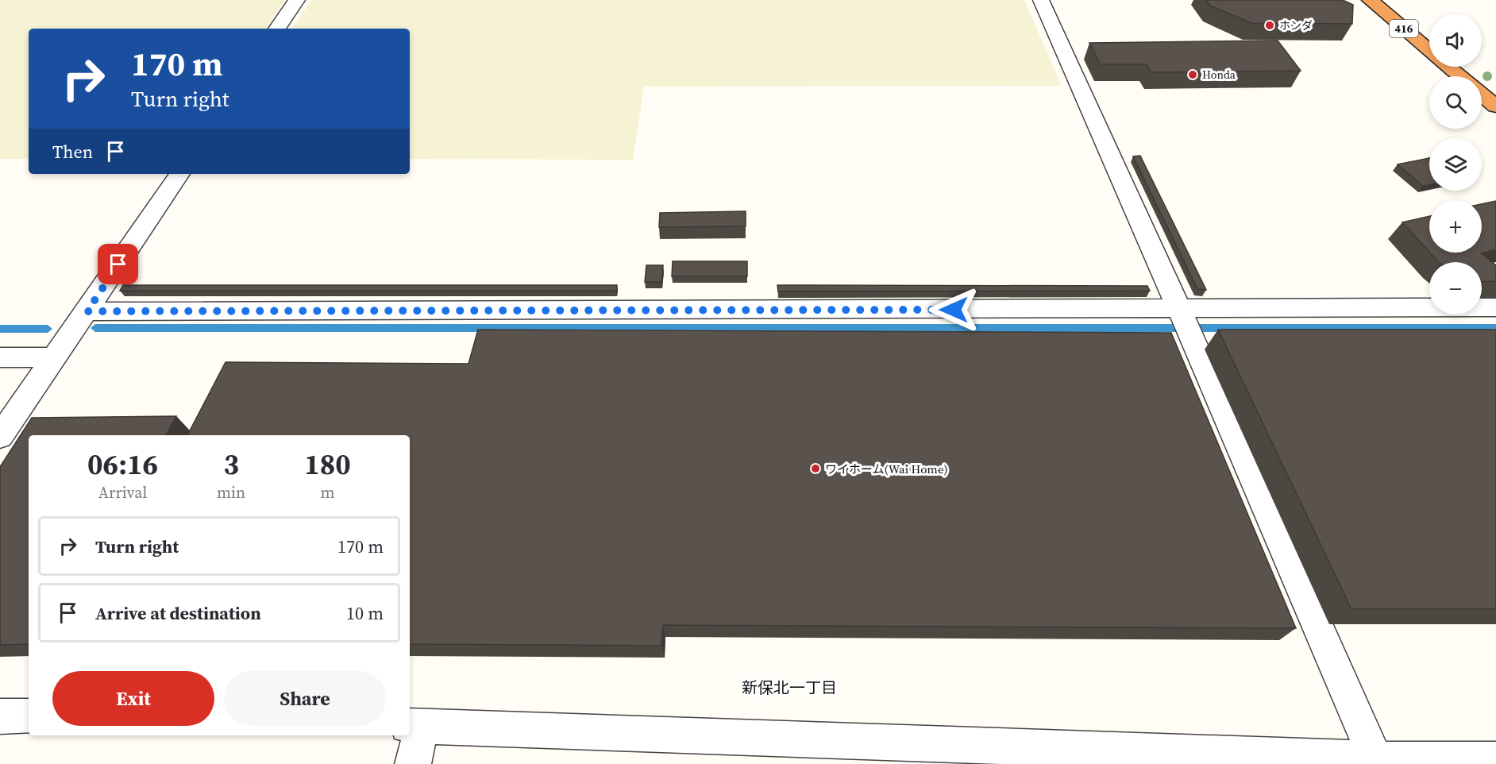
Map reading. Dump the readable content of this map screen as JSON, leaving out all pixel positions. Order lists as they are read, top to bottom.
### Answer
{
  "streets": {
    "highway": ["416"]
  },
  "districts": ["新保北一丁目"],
  "places": ["ホンダ", "Honda", "ワイホーム(Wai Home)"],
  "page": {
    "map_buttons": ["+", "−"],
    "turn": ["170 m", "Turn right"],
    "then": "Then",
    "eta": [
      "06:16",
      "Arrival",
      "3",
      "min",
      "180",
      "m"
    ],
    "list": [
      {
        "name": "Turn right",
        "value": "170 m"
      },
      {
        "name": "Arrive at destination",
        "value": "10 m"
      }
    ],
    "buttons": ["Exit", "Share"]
  }
}
